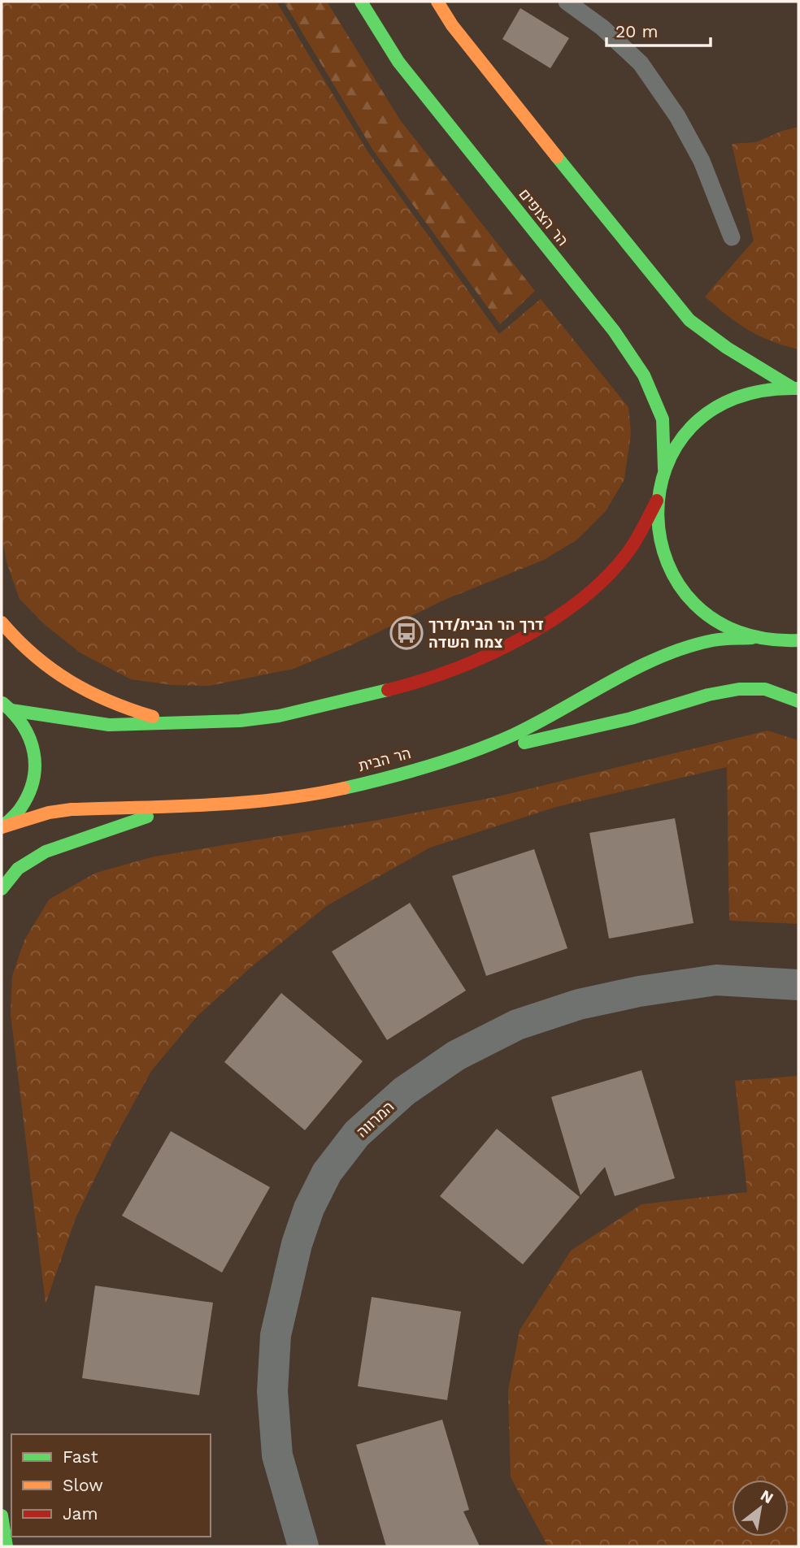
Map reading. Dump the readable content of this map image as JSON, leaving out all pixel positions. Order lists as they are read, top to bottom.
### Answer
{
  "streets": {
    "main road": ["הר הצופים", "הר הבית"],
    "street": ["המרווה"]
  },
  "places": {
    "bus stop": ["דרך הר הבית/דרך צמח השדה"]
  },
  "legend": ["Fast", "Slow", "Jam"],
  "scale_bar": "20 m",
  "north": "top right"
}
